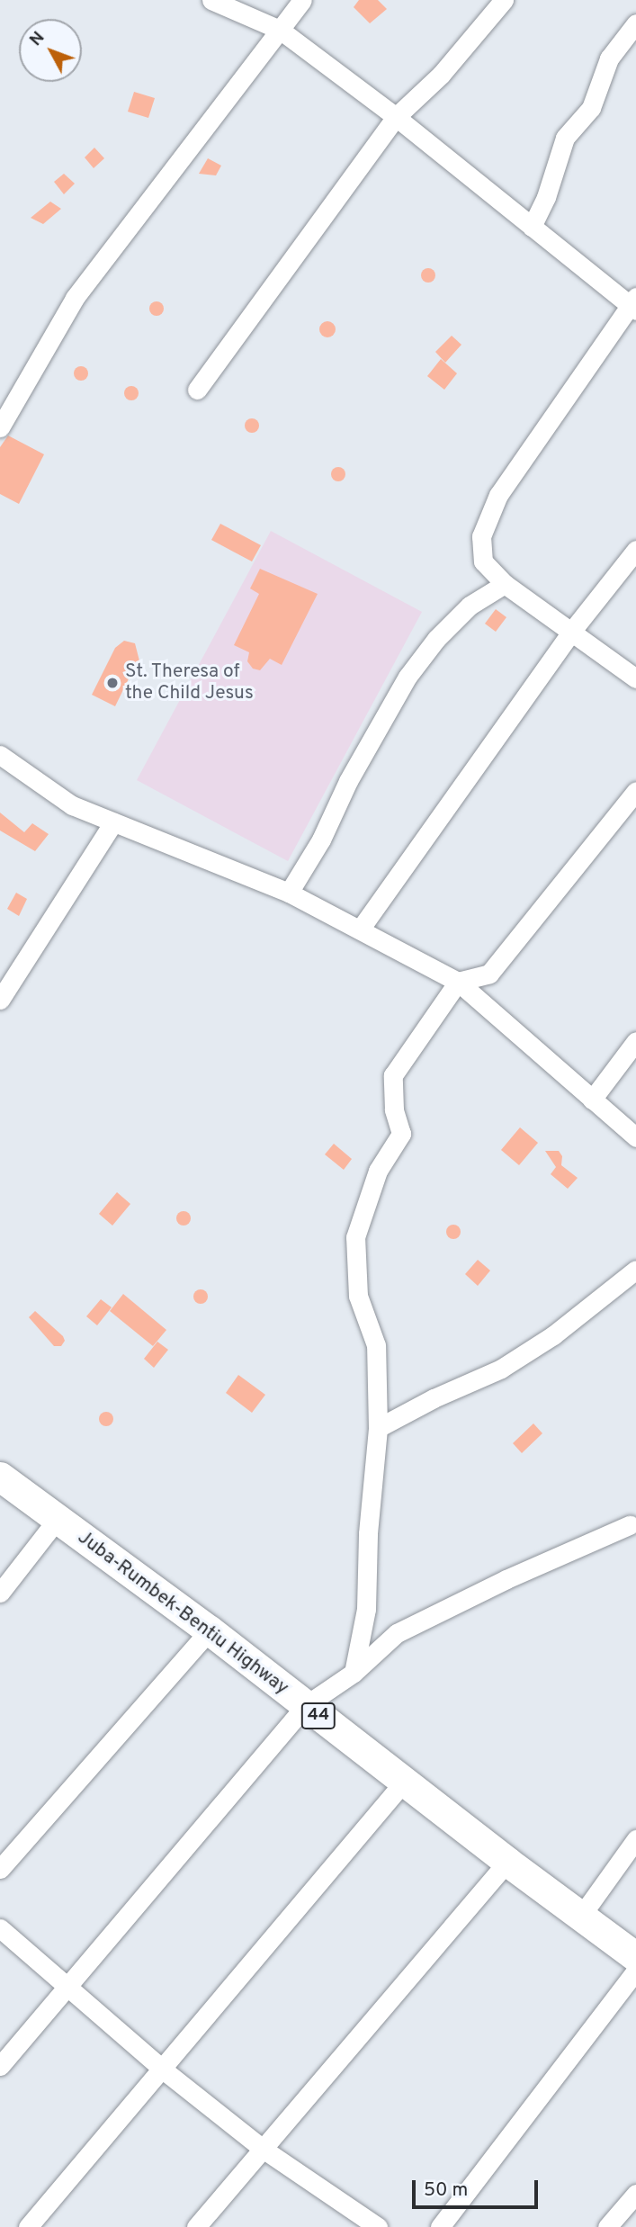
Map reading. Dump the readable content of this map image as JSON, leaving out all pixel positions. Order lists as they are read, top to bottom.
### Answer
{
  "streets": {
    "main road": ["Juba-Rumbek-Bentiu Highway", "44"]
  },
  "places": ["St. Theresa of the Child Jesus"],
  "scale_bar": "50 m",
  "north": "top left"
}
